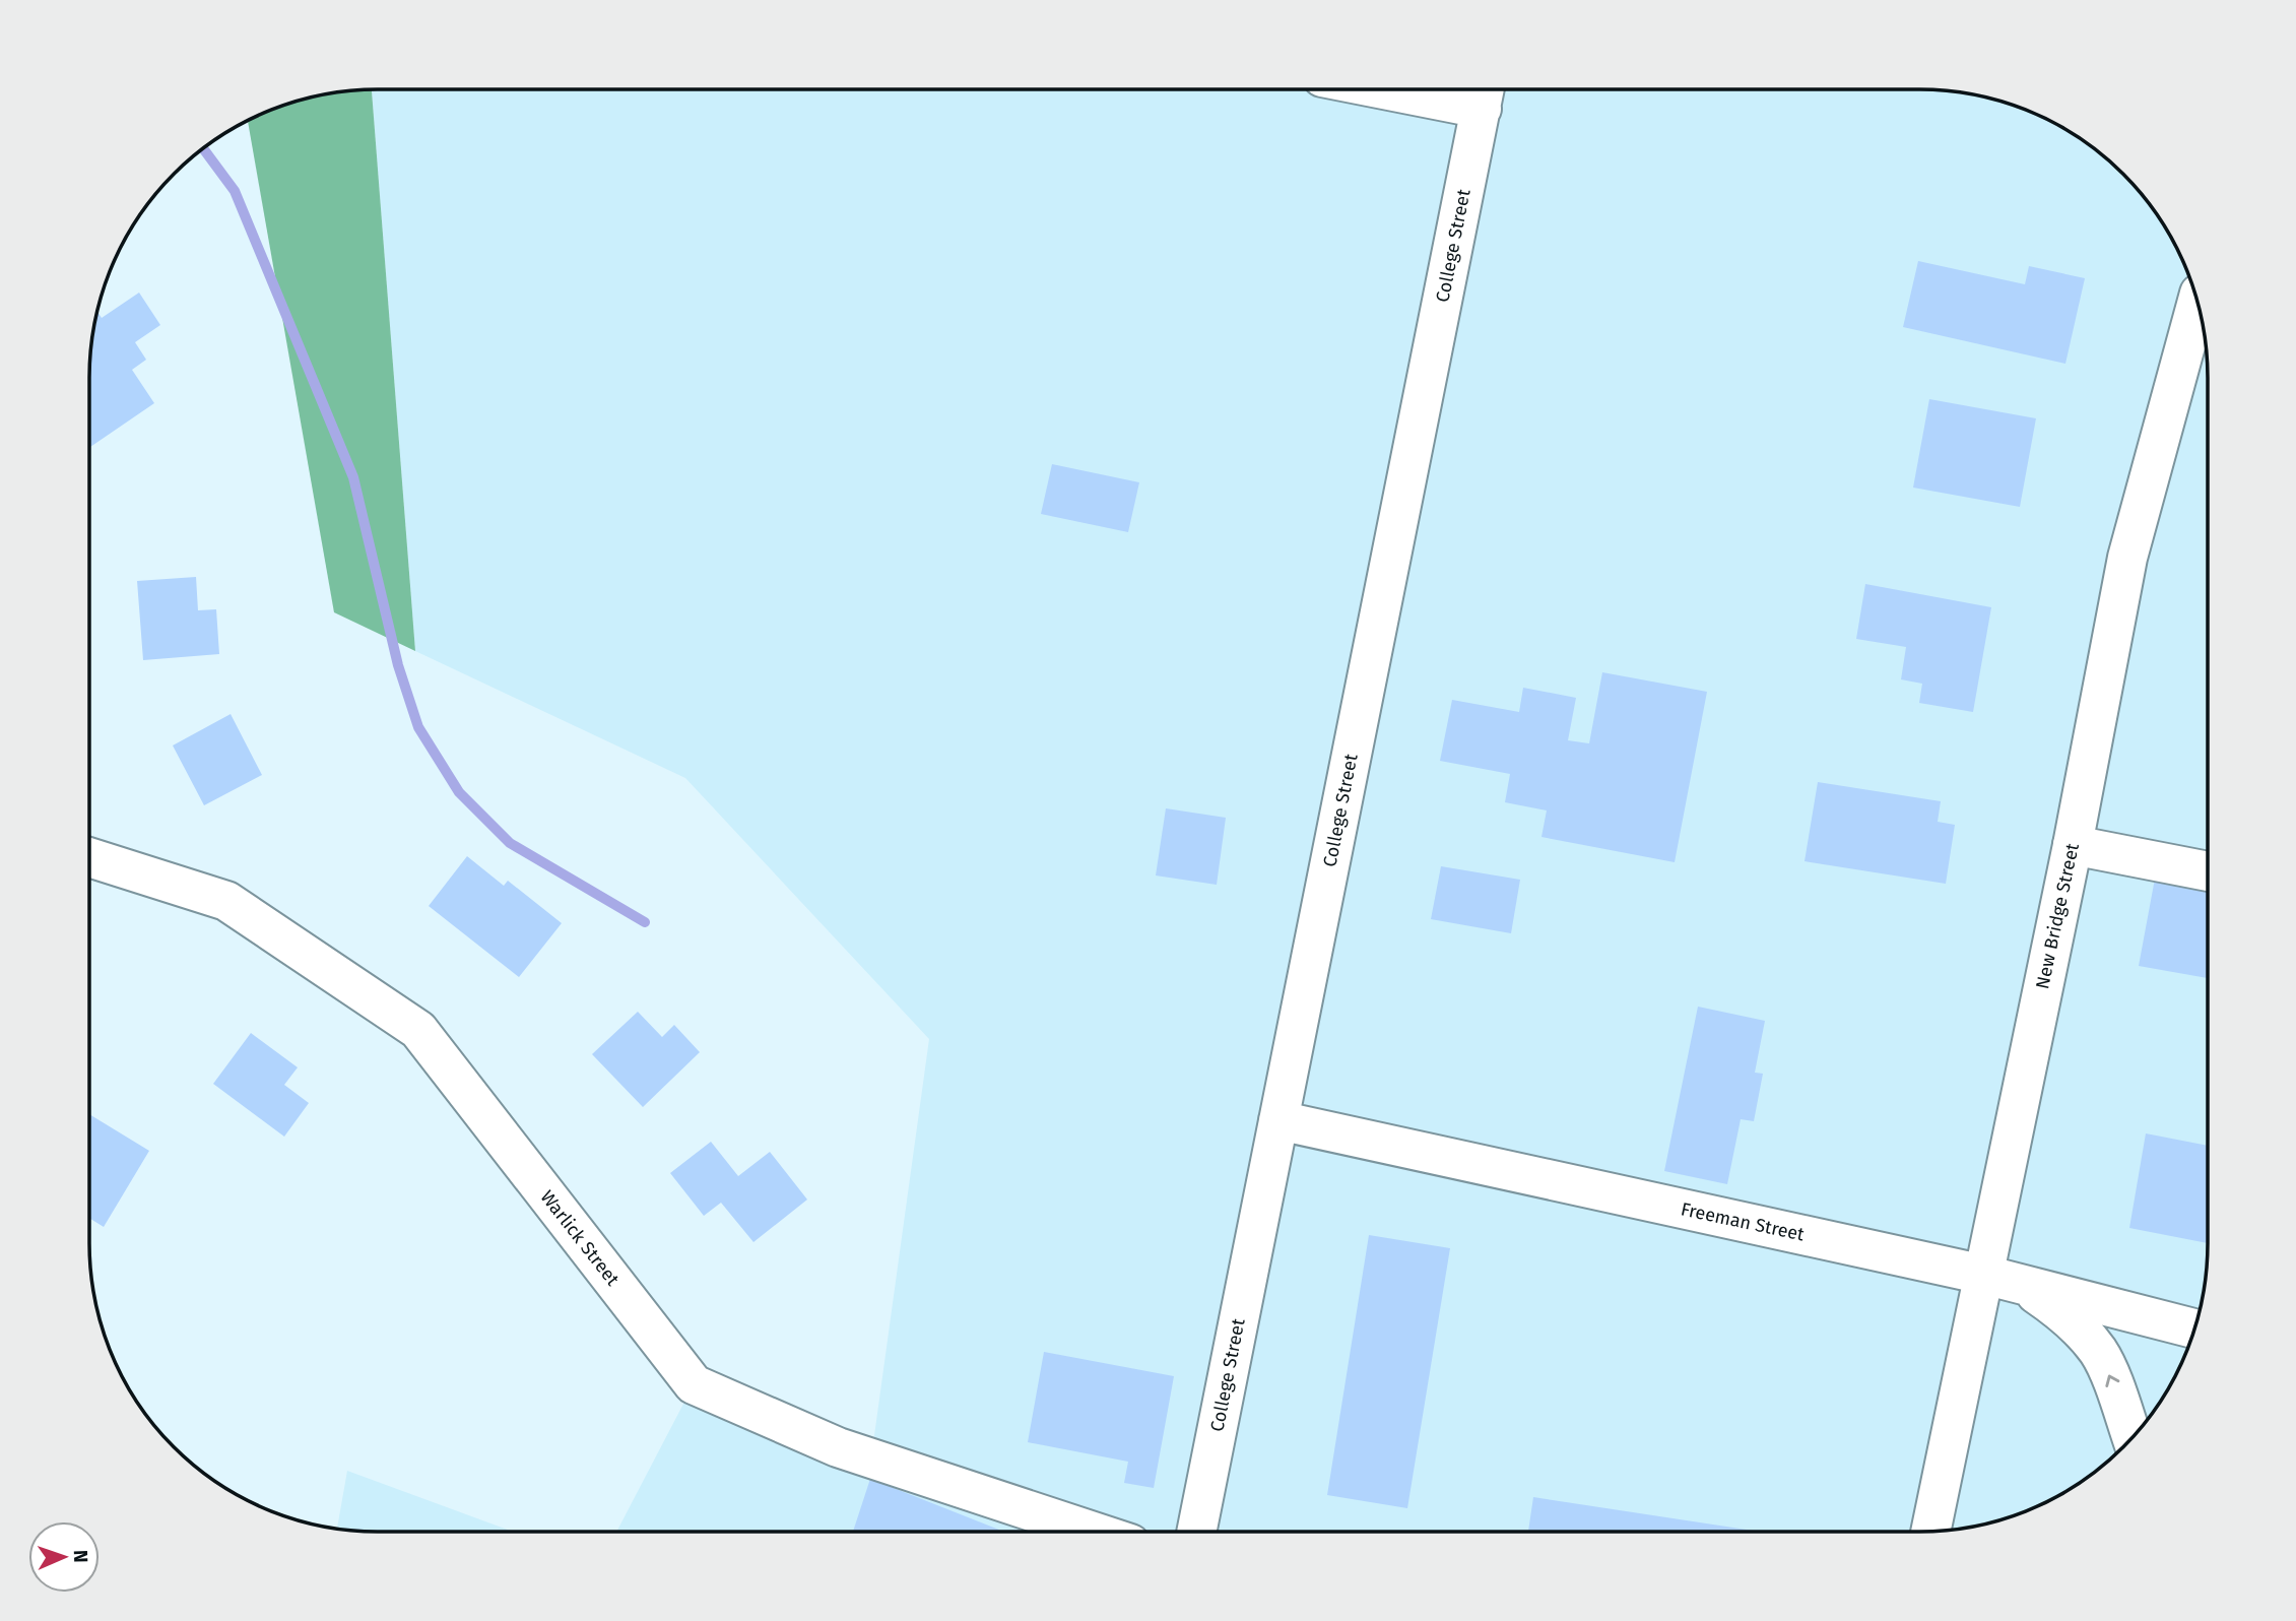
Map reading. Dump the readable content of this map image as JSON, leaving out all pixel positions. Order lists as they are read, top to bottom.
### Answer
{
  "streets": {
    "street": [
      "College Street",
      "New Bridge Street",
      "Freeman Street",
      "Warlick Street"
    ]
  },
  "crossings": [
    ["College Street", "Freeman Street"],
    ["New Bridge Street", "Freeman Street"]
  ],
  "north": "right"
}
